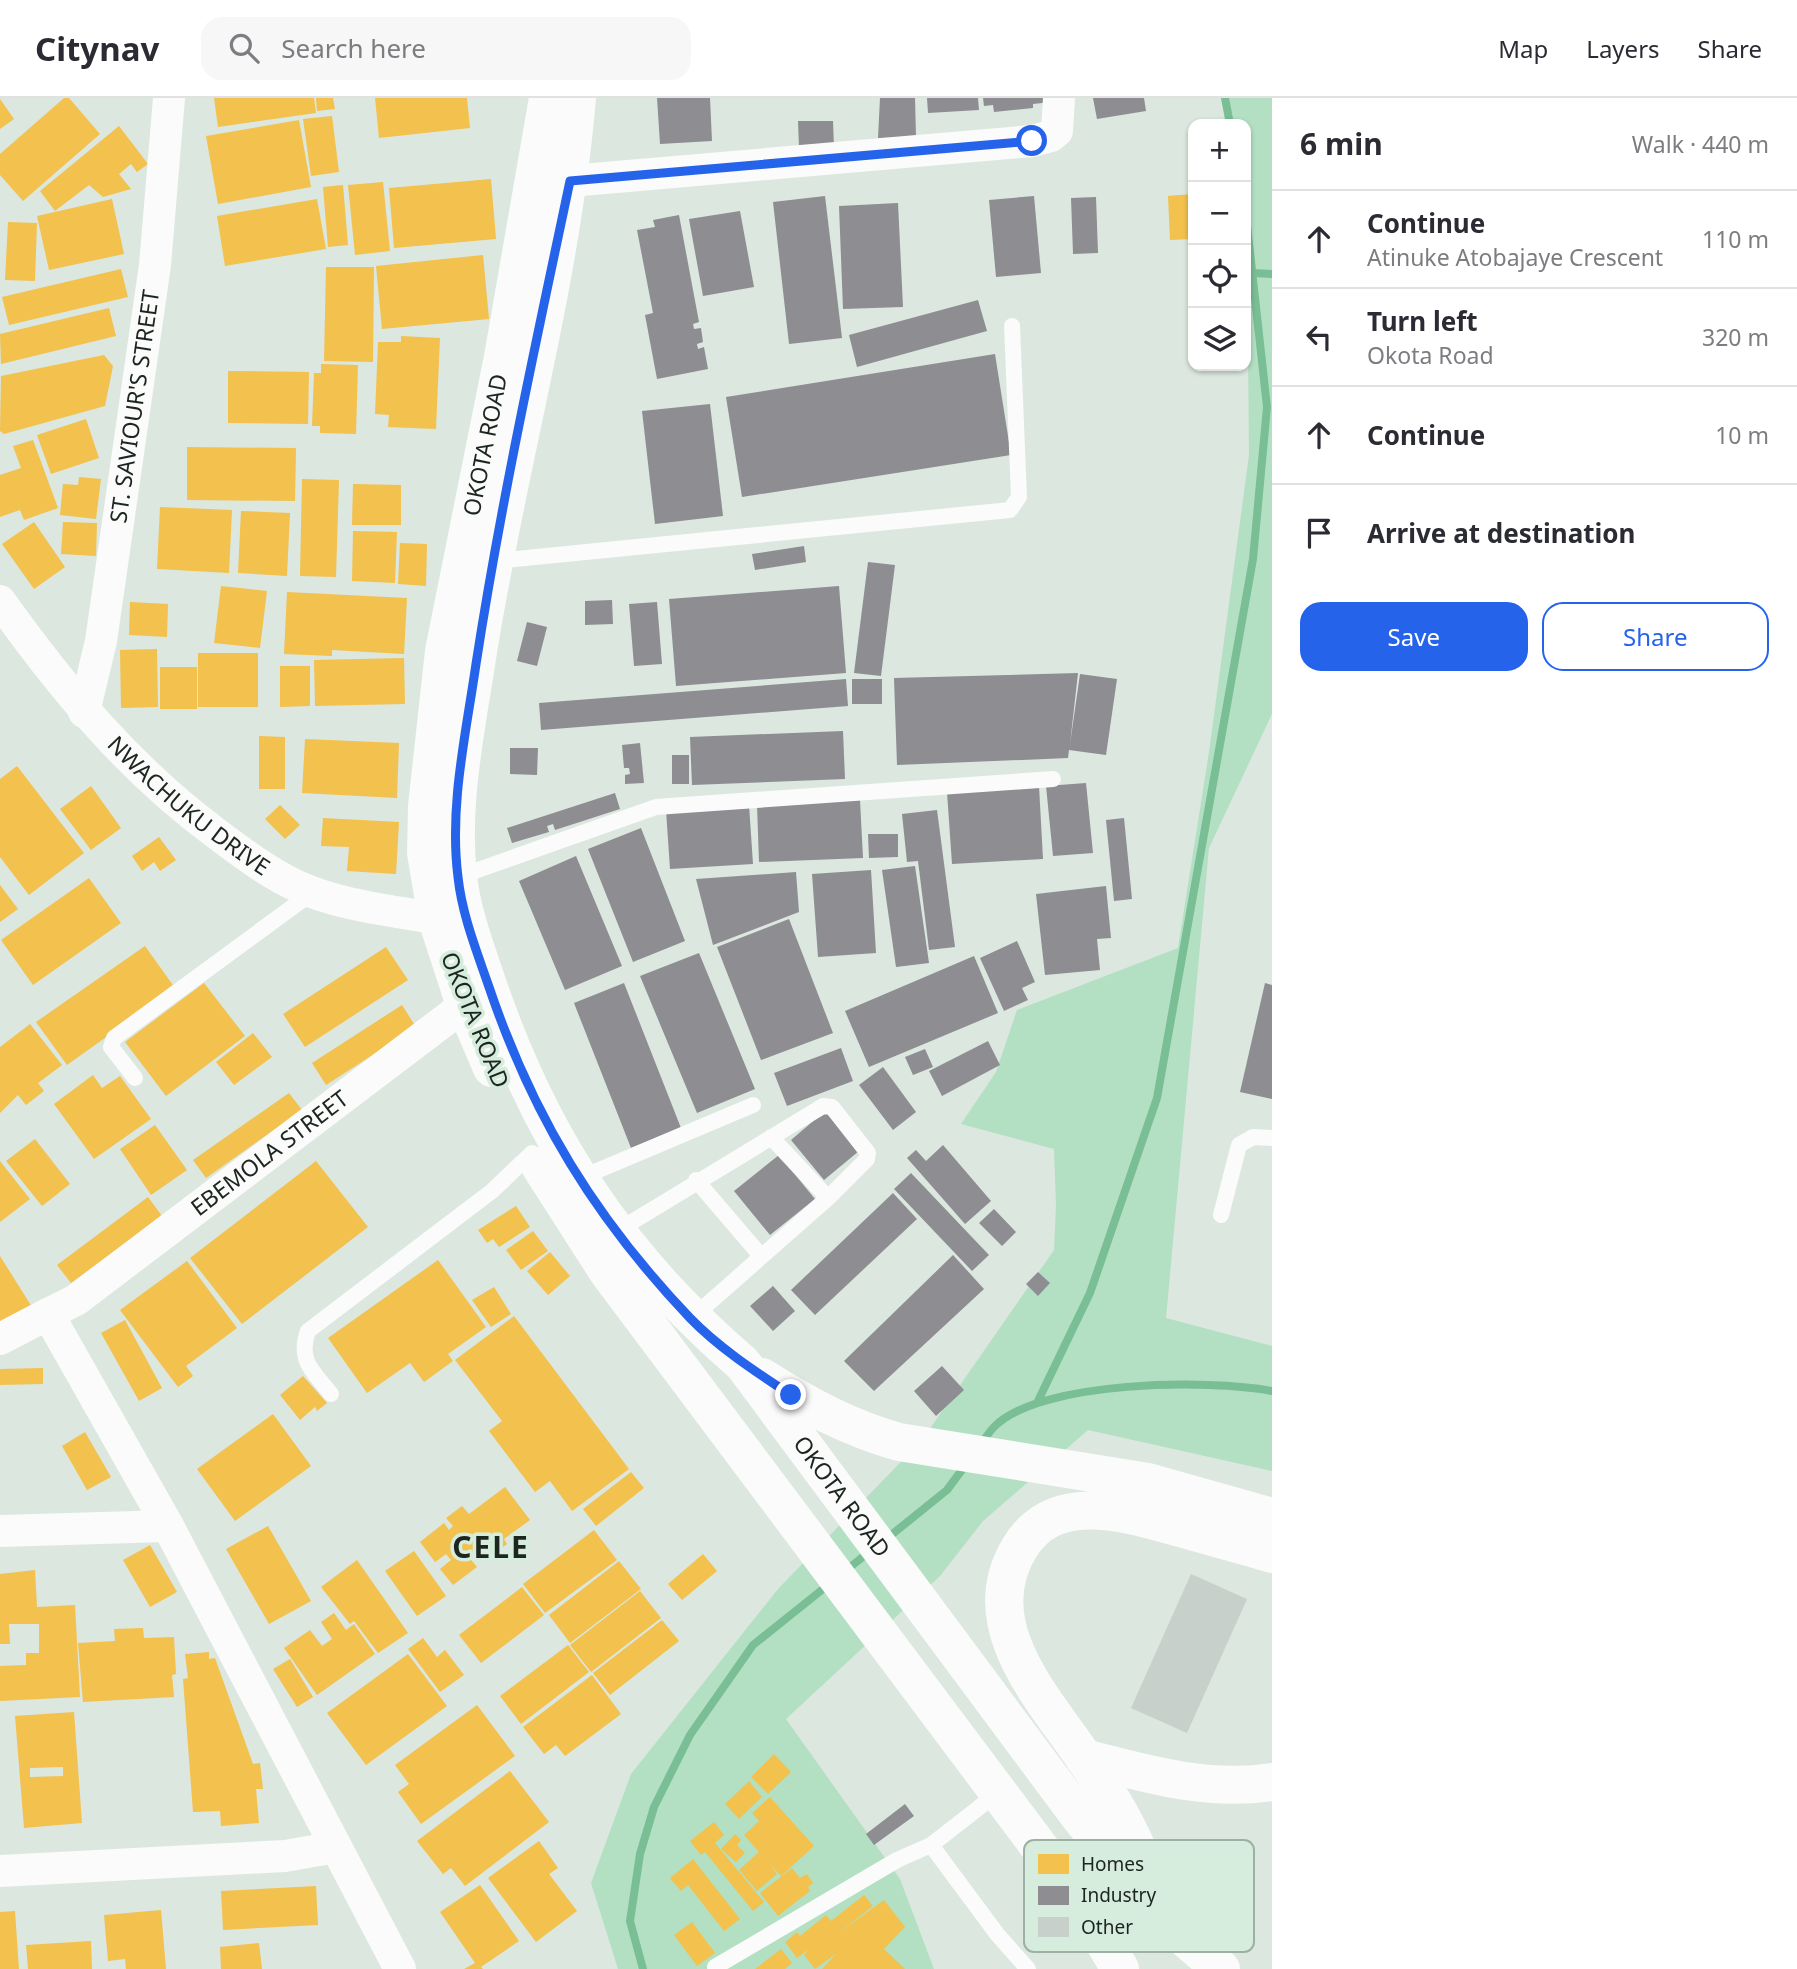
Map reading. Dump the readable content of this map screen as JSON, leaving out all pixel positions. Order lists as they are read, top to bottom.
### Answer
{
  "streets": {
    "main road": ["OKOTA ROAD"],
    "street": ["ST. SAVIOUR'S STREET", "NWACHUKU DRIVE", "EBEMOLA STREET"]
  },
  "crossings": [
    ["ST. SAVIOUR'S STREET", "NWACHUKU DRIVE"],
    ["OKOTA ROAD", "NWACHUKU DRIVE"],
    ["OKOTA ROAD", "EBEMOLA STREET"]
  ],
  "districts": ["CELE"],
  "legend": ["Homes", "Industry", "Other"],
  "page": {
    "header": "Citynav",
    "search": "Search here",
    "nav": ["Map", "Layers", "Share"],
    "heading": ["6 min", "Walk · 440 m"],
    "map_buttons": ["+", "−"],
    "list": [
      ["Continue", "Atinuke Atobajaye Crescent", "110 m"],
      ["Turn left", "Okota Road", "320 m"],
      ["Continue", "10 m"],
      "Arrive at destination"
    ],
    "buttons": ["Save", "Share"]
  }
}
